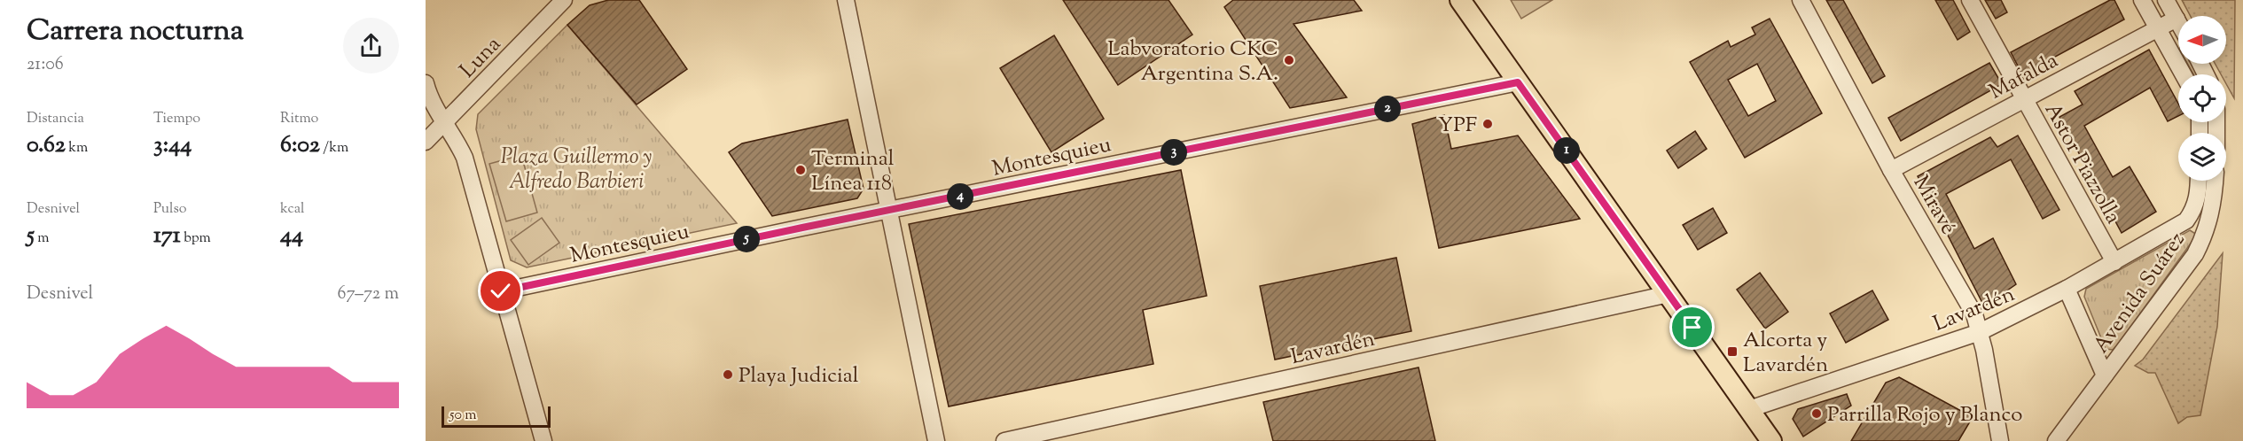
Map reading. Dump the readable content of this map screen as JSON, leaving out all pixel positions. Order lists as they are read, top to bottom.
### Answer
{
  "streets": {
    "street": [
      "Luna",
      "Mafalda",
      "Montesquieu",
      "Astor Piazzolla",
      "Miravé",
      "Avenida Suárez",
      "Lavardén"
    ]
  },
  "crossings": [
    ["Mafalda", "Astor Piazzolla"],
    ["Mafalda", "Miravé"],
    ["Astor Piazzolla", "Lavardén"],
    ["Miravé", "Lavardén"],
    ["Avenida Suárez", "Lavardén"]
  ],
  "parks": ["Plaza Guillermo y Alfredo Barbieri"],
  "places": {
    "other": [
      "Labvoratorio CKC Argentina S.A.",
      "YPF",
      "Terminal Línea 118",
      "Playa Judicial",
      "Parrilla Rojo y Blanco"
    ],
    "transit": ["Alcorta y Lavardén"]
  },
  "scale_bar": "50 m",
  "north": "left",
  "page": {
    "heading": ["Carrera nocturna", "21:06"],
    "stats": [
      ["Distancia", "0.62 km"],
      ["Tiempo", "3:44"],
      ["Ritmo", "6:02 /km"],
      ["Desnivel", "5 m"],
      ["Pulso", "171 bpm"],
      ["kcal", "44"]
    ],
    "pins": [
      "2",
      "1",
      "3",
      "4",
      "5"
    ],
    "chart": ["Desnivel", "67–72 m"],
    "scale": "50 m"
  }
}
